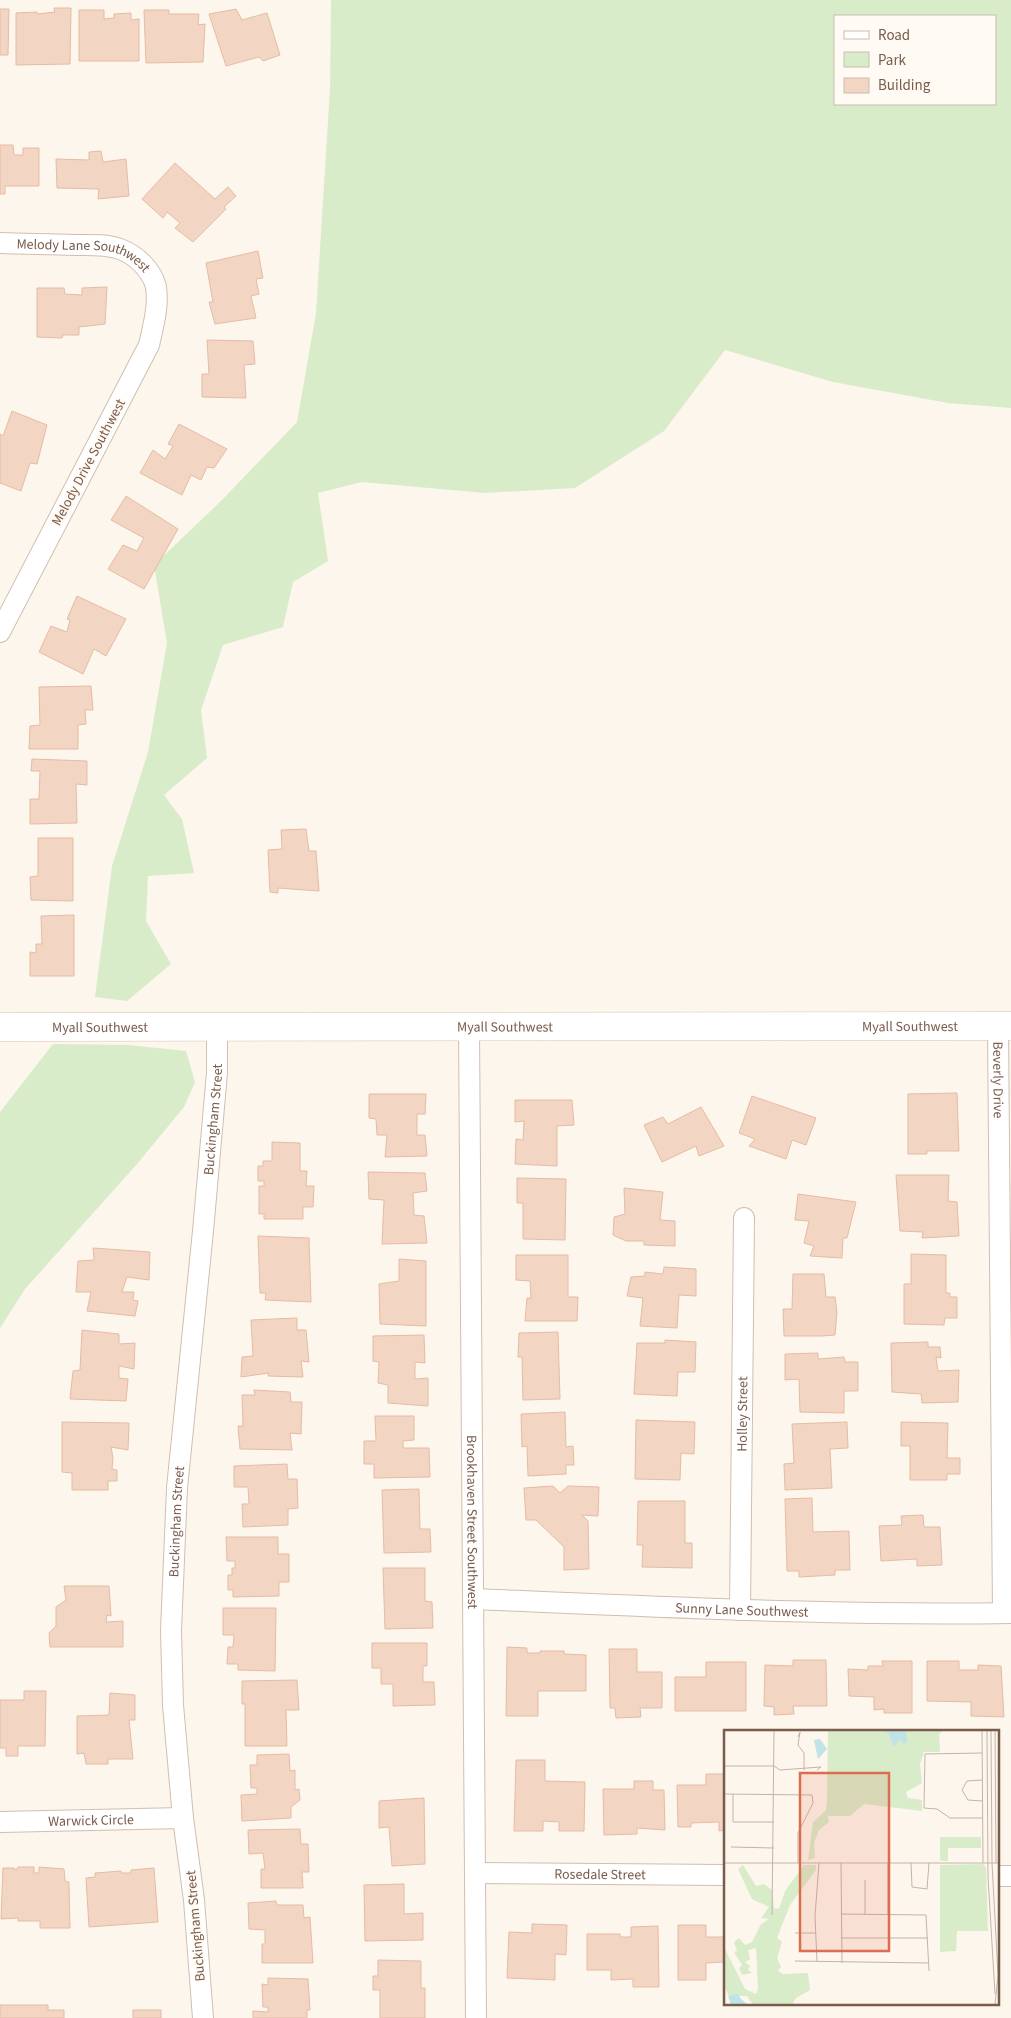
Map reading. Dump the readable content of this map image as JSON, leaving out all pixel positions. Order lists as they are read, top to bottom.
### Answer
{
  "streets": {
    "street": [
      "Melody Lane Southwest",
      "Melody Drive Southwest",
      "Myall Southwest",
      "Beverly Drive",
      "Buckingham Street",
      "Holley Street",
      "Brookhaven Street Southwest",
      "Sunny Lane Southwest",
      "Warwick Circle",
      "Rosedale Street"
    ]
  },
  "crossings": [
    ["Melody Lane Southwest", "Melody Drive Southwest"],
    ["Myall Southwest", "Beverly Drive"],
    ["Myall Southwest", "Buckingham Street"],
    ["Myall Southwest", "Brookhaven Street Southwest"],
    ["Beverly Drive", "Sunny Lane Southwest"],
    ["Buckingham Street", "Warwick Circle"],
    ["Holley Street", "Sunny Lane Southwest"],
    ["Brookhaven Street Southwest", "Sunny Lane Southwest"],
    ["Brookhaven Street Southwest", "Rosedale Street"]
  ],
  "legend": ["Road", "Park", "Building"]
}
